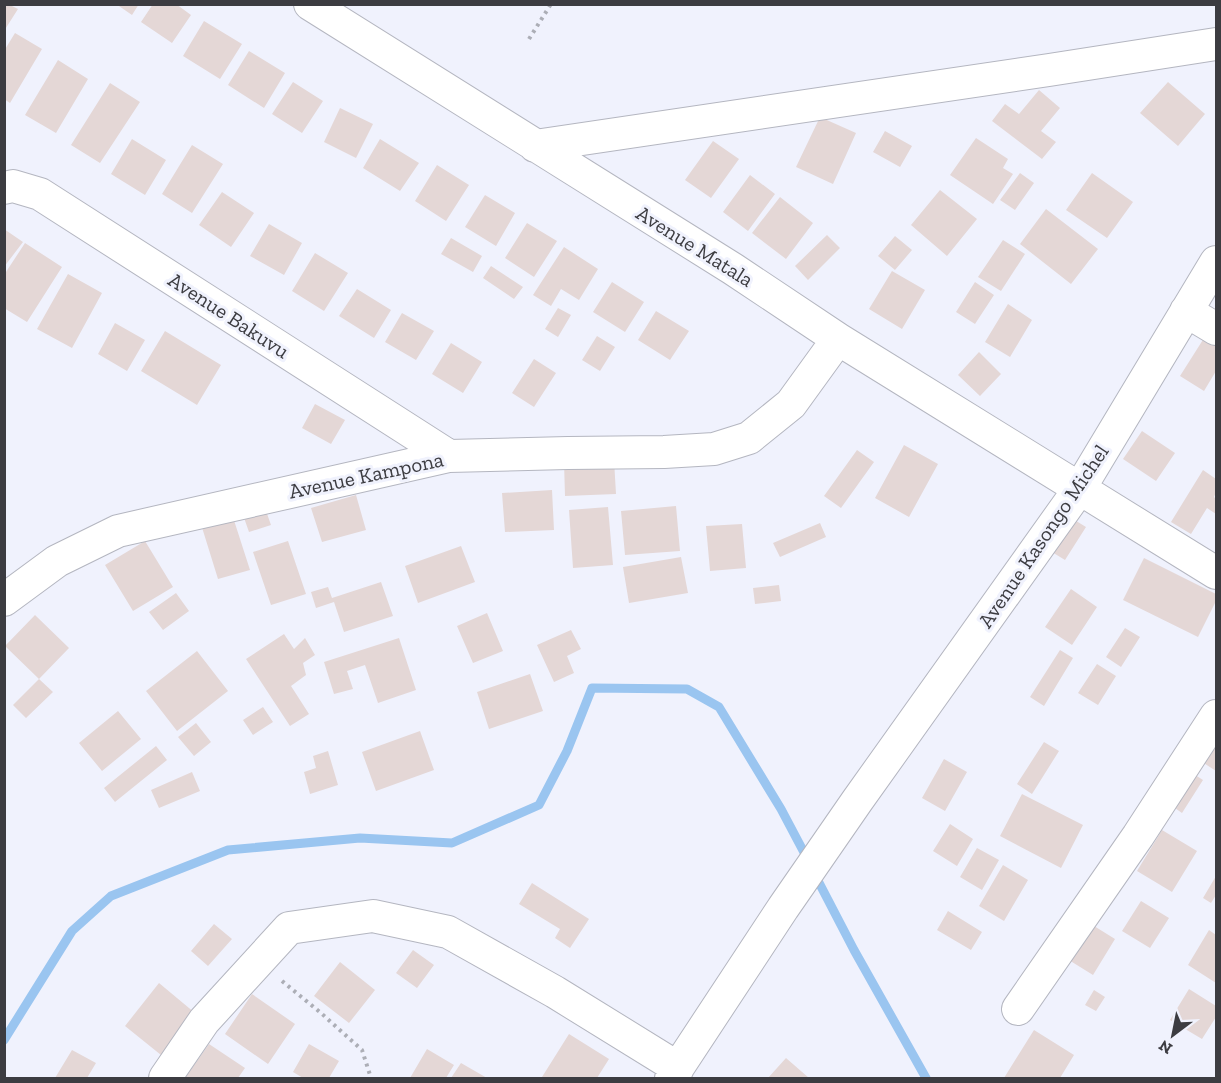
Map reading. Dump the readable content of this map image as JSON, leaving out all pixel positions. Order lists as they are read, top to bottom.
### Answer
{
  "streets": {
    "street": [
      "Avenue Matala",
      "Avenue Bakuvu",
      "Avenue Kampona",
      "Avenue Kasongo Michel"
    ]
  },
  "crossings": [
    ["Avenue Matala", "Avenue Kampona"],
    ["Avenue Matala", "Avenue Kasongo Michel"],
    ["Avenue Bakuvu", "Avenue Kampona"]
  ],
  "north": "bottom left"
}
